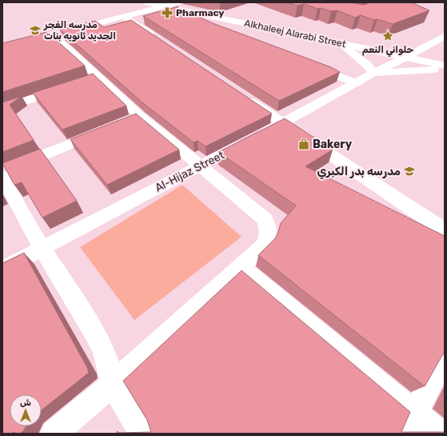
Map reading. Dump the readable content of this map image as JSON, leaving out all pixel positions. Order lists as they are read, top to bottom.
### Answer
{
  "streets": {
    "street": ["Alkhaleej Alarabi Street", "Al-Hijaz Street"]
  },
  "crossings": [
    ["Alkhaleej Alarabi Street", "Al-Hijaz Street"]
  ],
  "places": {
    "pharmacy": ["Pharmacy"],
    "school or university": ["مدرسه الفجر الجديد ثانويه بنات", "مدرسه بدر الكبري"],
    "place": ["حلواني النعم"],
    "shop": ["Bakery"]
  },
  "north": "top"
}
